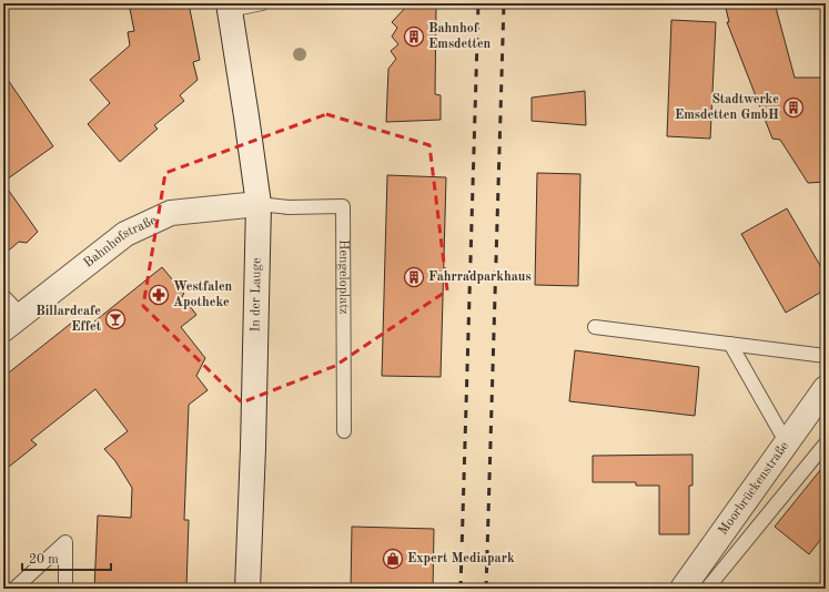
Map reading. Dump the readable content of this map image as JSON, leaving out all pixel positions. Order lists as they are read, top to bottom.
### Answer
{
  "streets": {
    "street": ["Bahnhofstraße", "In der Lauge", "Moorbrückenstraße"],
    "lane": ["Hengeloplatz"]
  },
  "crossings": [
    ["Bahnhofstraße", "Hengeloplatz"],
    ["Bahnhofstraße", "In der Lauge"],
    ["Hengeloplatz", "In der Lauge"]
  ],
  "places": {
    "building": ["Bahnhof Emsdetten", "Stadtwerke Emsdetten GmbH", "Fahrradparkhaus"],
    "pharmacy": ["Westfalen Apotheke"],
    "bar": ["Billardcafe Effet"],
    "shop": ["Expert Mediapark"]
  },
  "scale_bar": "20 m"
}
